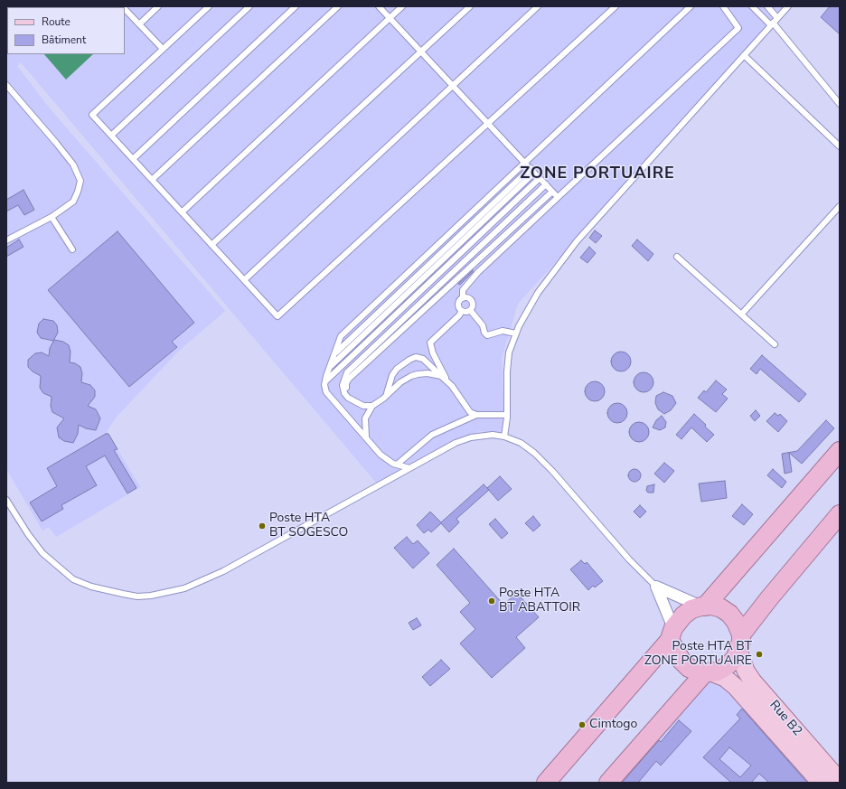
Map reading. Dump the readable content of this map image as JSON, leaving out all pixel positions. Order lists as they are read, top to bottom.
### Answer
{
  "streets": {
    "main road": ["Rue B2"]
  },
  "districts": ["ZONE PORTUAIRE"],
  "places": [
    "Poste HTA BT SOGESCO",
    "Poste HTA BT ABATTOIR",
    "Poste HTA BT ZONE PORTUAIRE",
    "Cimtogo"
  ],
  "legend": ["Route", "Bâtiment"]
}
